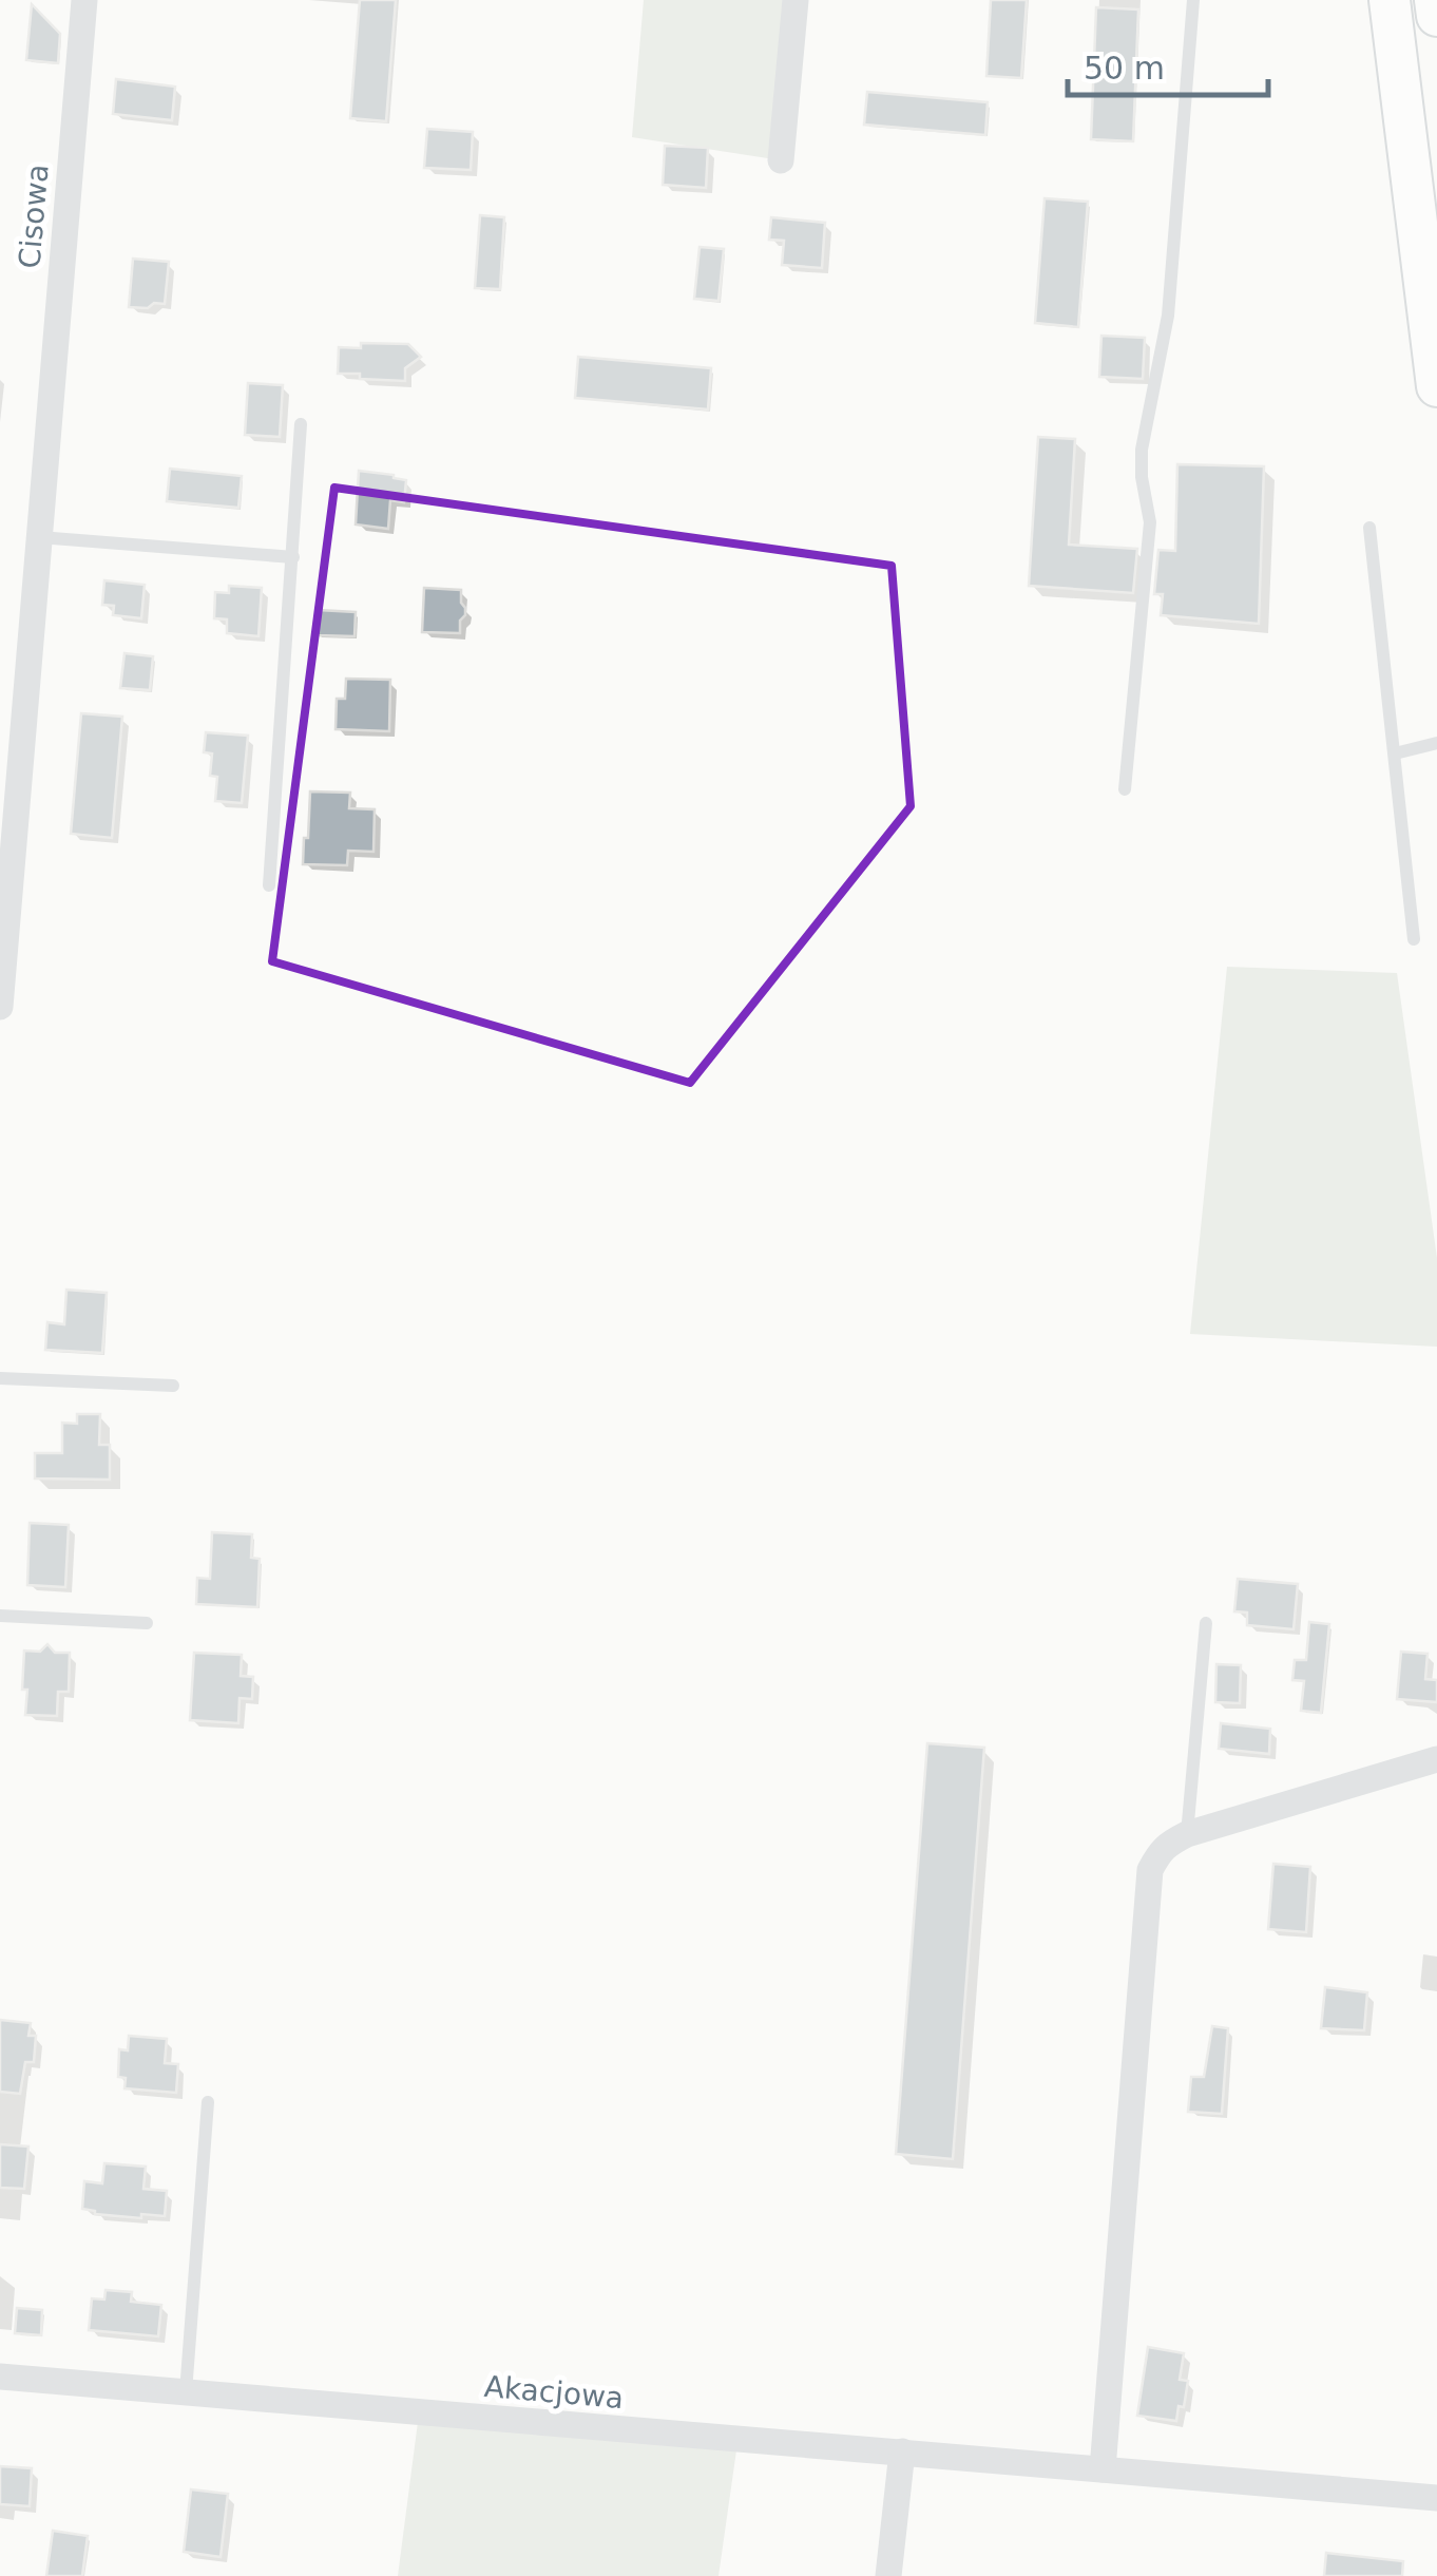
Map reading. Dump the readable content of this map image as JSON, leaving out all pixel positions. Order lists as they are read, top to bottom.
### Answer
{
  "streets": {
    "street": ["Cisowa", "Akacjowa"]
  },
  "scale_bar": "50 m"
}
